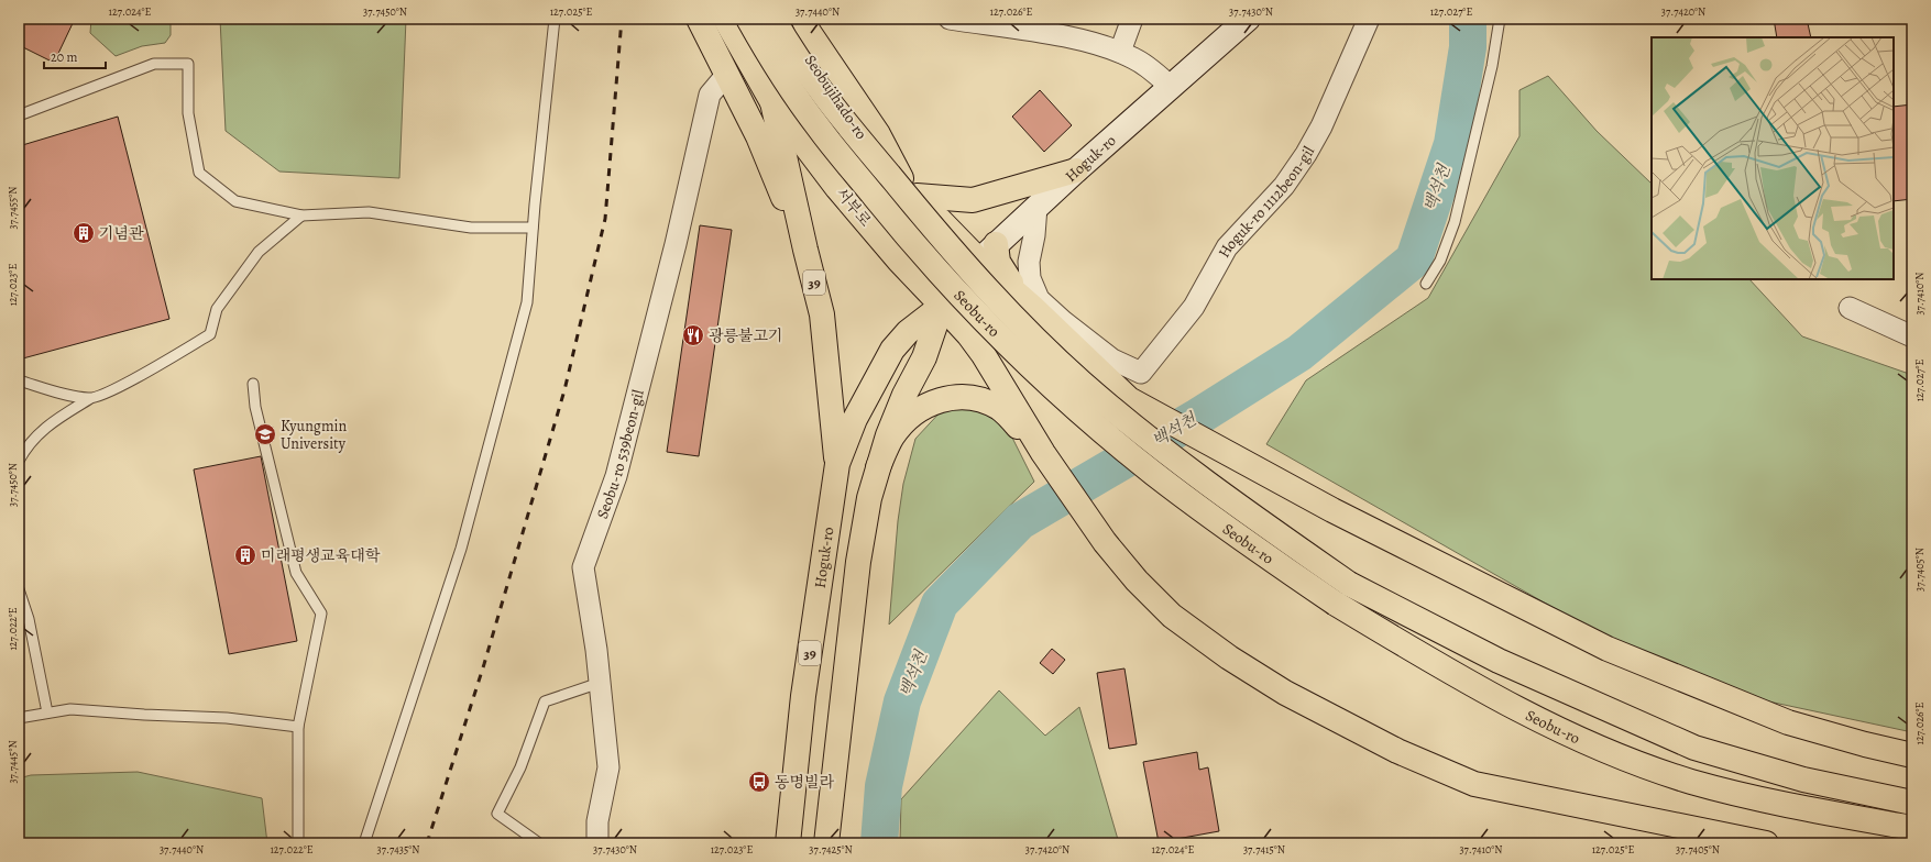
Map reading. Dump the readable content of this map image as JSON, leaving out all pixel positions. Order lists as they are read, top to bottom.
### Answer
{
  "streets": {
    "main road": [
      "Seobujihado-ro",
      "Hoguk-ro",
      "서부로",
      "39",
      "Seobu-ro"
    ],
    "street": ["Hoguk-ro 1112beon-gil", "Seobu-ro 539beon-gil"]
  },
  "crossings": [
    ["Hoguk-ro", "Hoguk-ro 1112beon-gil"],
    ["Hoguk-ro", "서부로"],
    ["Hoguk-ro", "39"],
    ["서부로", "39"]
  ],
  "water": ["백석천"],
  "places": {
    "building": ["기념관", "미래평생교육대학"],
    "restaurant": ["광릉불고기"],
    "school or university": ["Kyungmin University"],
    "bus stop": ["동명빌라"]
  },
  "scale_bar": "20 m",
  "coordinates": [
    "127.024°E",
    "37.7450°N",
    "127.025°E",
    "37.7440°N",
    "127.026°E",
    "37.7430°N",
    "127.027°E",
    "37.7420°N",
    "37.7455°N",
    "127.023°E",
    "37.7410°N",
    "37.7405°N",
    "127.022°E",
    "37.7445°N",
    "37.7435°N",
    "37.7425°N",
    "37.7415°N"
  ]
}
